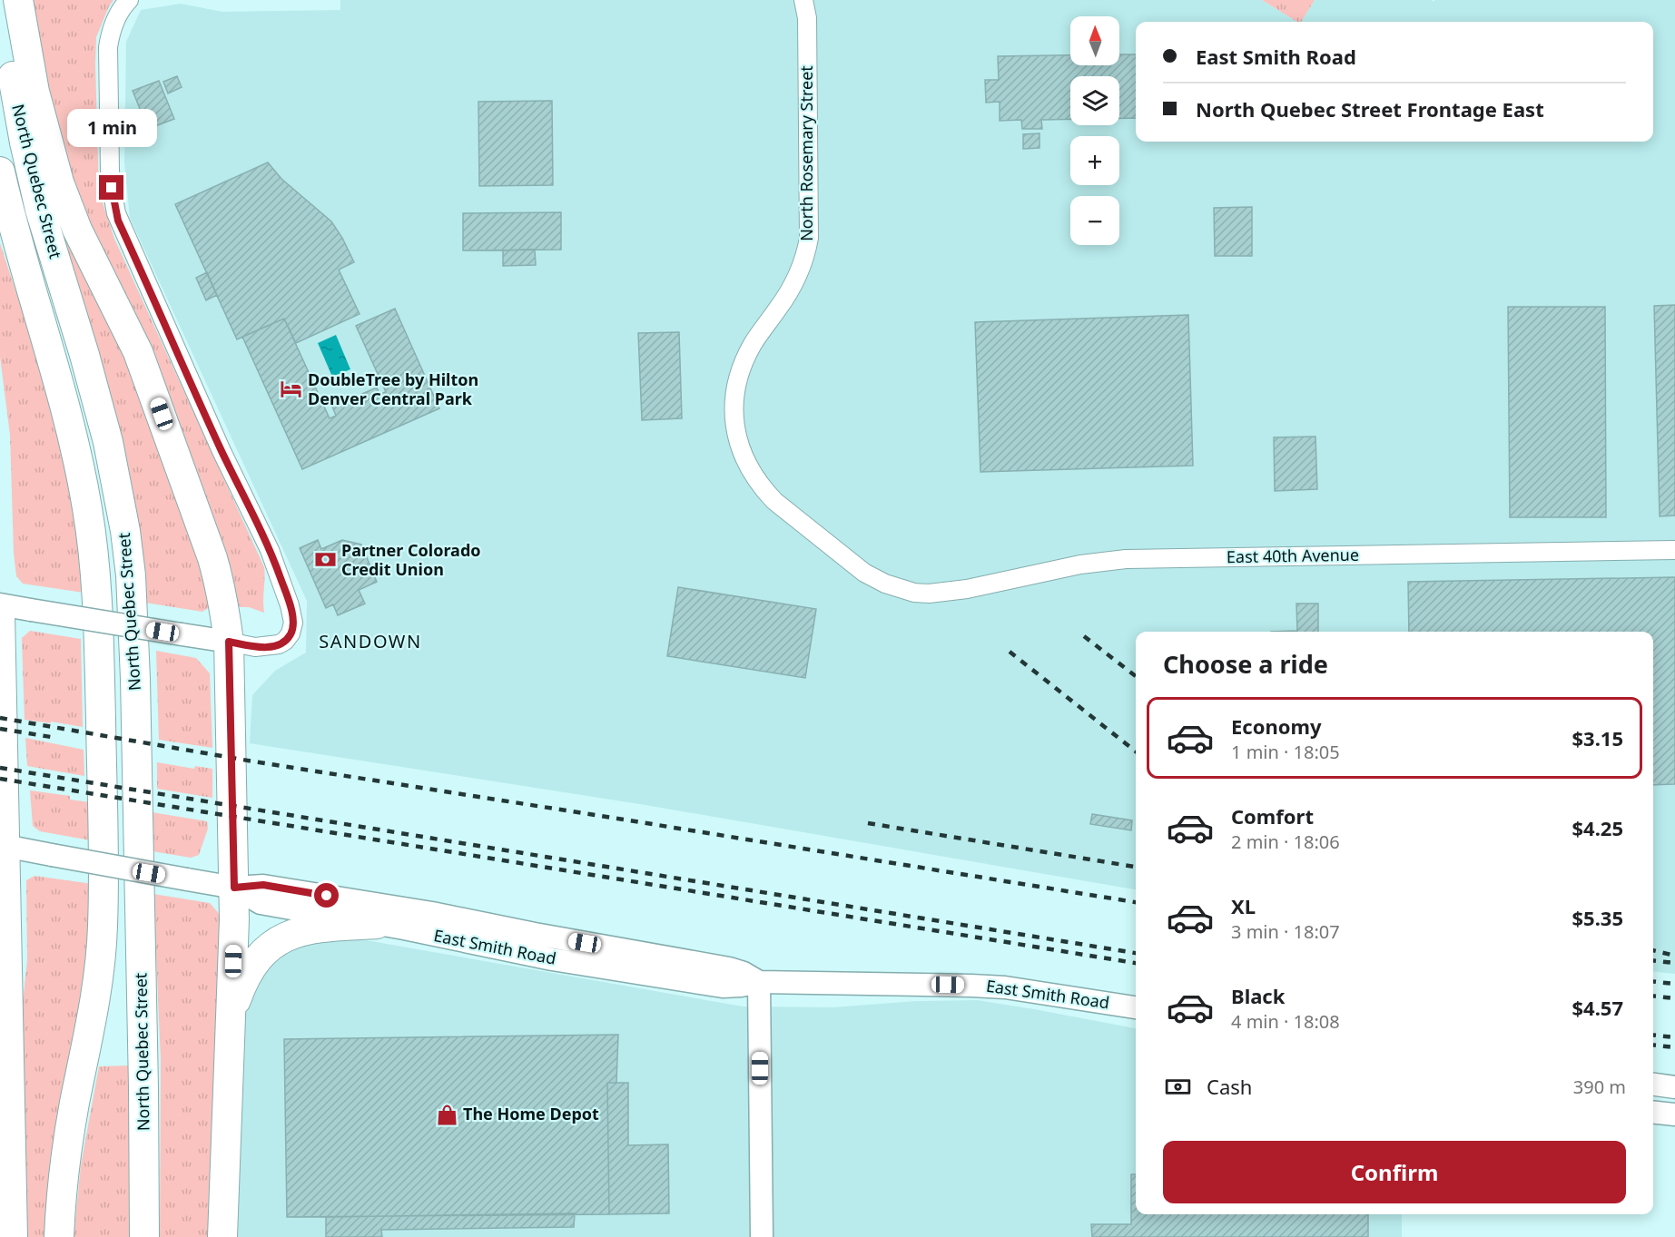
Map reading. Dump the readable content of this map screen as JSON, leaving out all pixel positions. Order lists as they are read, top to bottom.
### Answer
{
  "streets": {
    "main road": ["North Quebec Street"],
    "street": ["North Rosemary Street", "East 40th Avenue", "East Smith Road"]
  },
  "crossings": [
    ["North Rosemary Street", "East 40th Avenue"]
  ],
  "districts": ["SANDOWN"],
  "places": {
    "hotel": ["DoubleTree by Hilton Denver Central Park"],
    "bank": ["Partner Colorado Credit Union"],
    "shop": ["The Home Depot"]
  },
  "north": "top",
  "page": {
    "map_buttons": ["+", "−"],
    "banner": ["East Smith Road", "North Quebec Street Frontage East"],
    "bubble": "1 min",
    "heading": "Choose a ride",
    "list": [
      {
        "name": "Economy",
        "note": "1 min · 18:05",
        "value": "$3.15"
      },
      {
        "name": "Comfort",
        "note": "2 min · 18:06",
        "value": "$4.25"
      },
      {
        "name": "XL",
        "note": "3 min · 18:07",
        "value": "$5.35"
      },
      {
        "name": "Black",
        "note": "4 min · 18:08",
        "value": "$4.57"
      }
    ],
    "pay": ["Cash", "390 m"],
    "buttons": "Confirm"
  }
}
